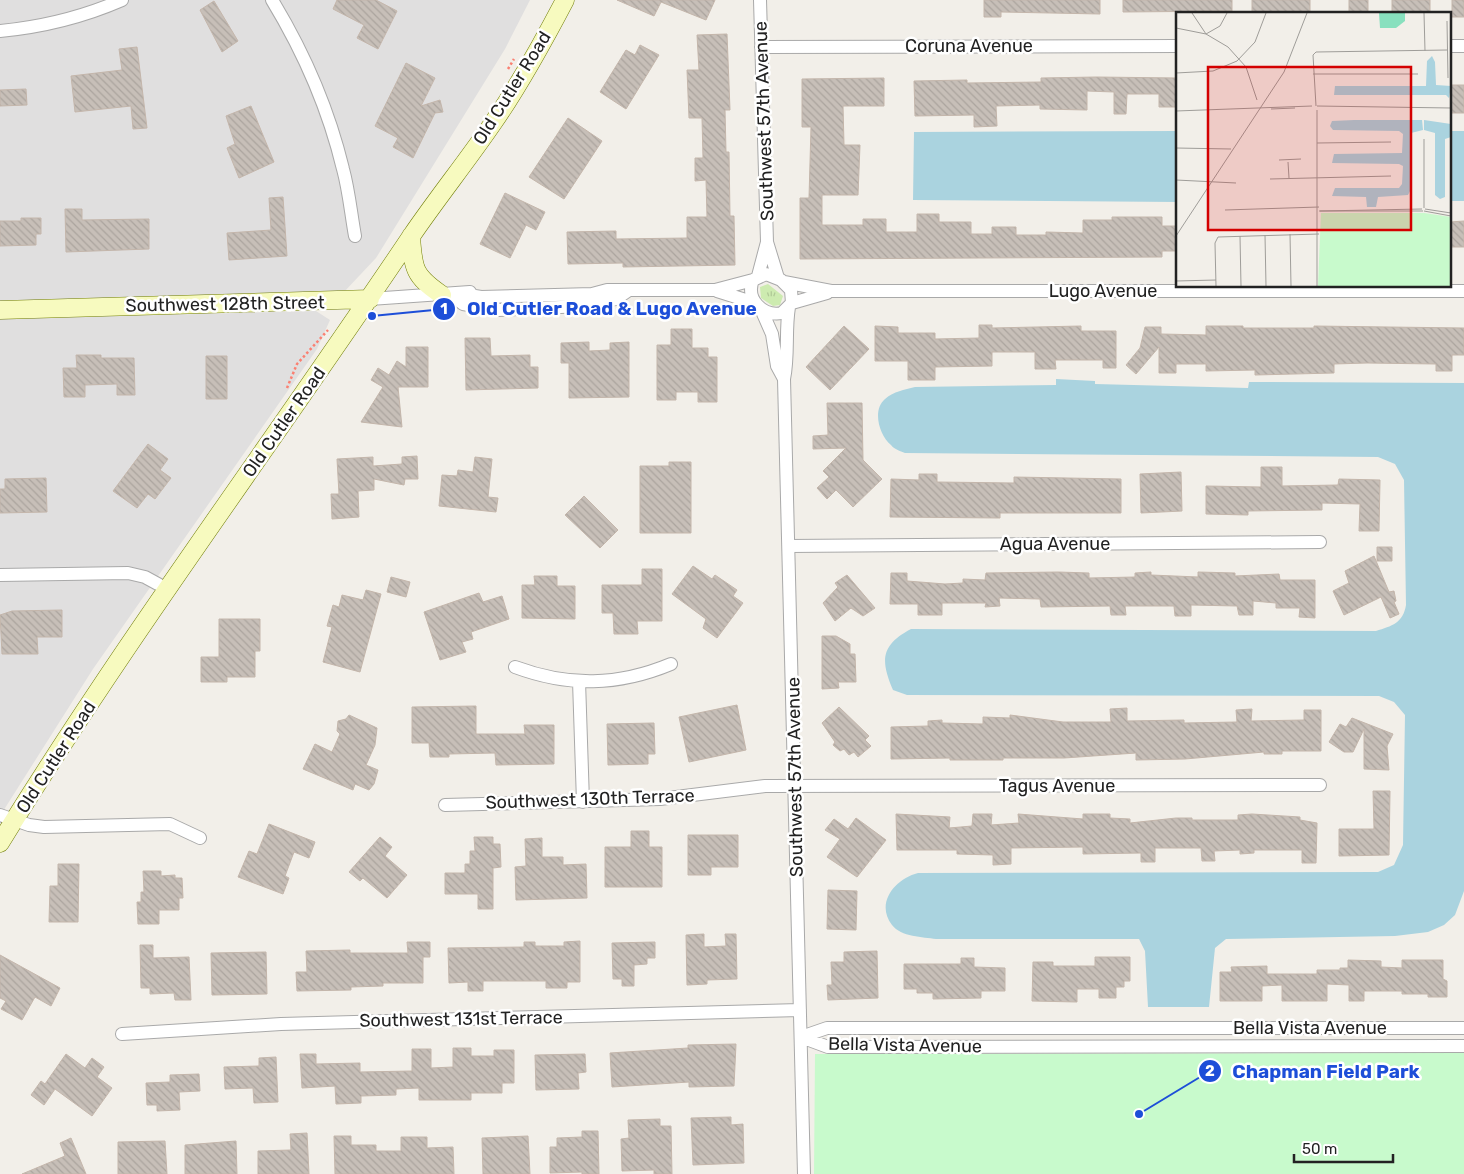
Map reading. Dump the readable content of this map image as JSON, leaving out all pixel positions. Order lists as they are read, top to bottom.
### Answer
{
  "streets": {
    "main road": ["Old Cutler Road", "Southwest 128th Street"],
    "street": [
      "Coruna Avenue",
      "Southwest 57th Avenue",
      "Lugo Avenue",
      "Agua Avenue",
      "Tagus Avenue",
      "Southwest 130th Terrace",
      "Southwest 131st Terrace",
      "Bella Vista Avenue"
    ]
  },
  "crossings": [
    ["Coruna Avenue", "Southwest 57th Avenue"],
    ["Old Cutler Road", "Southwest 128th Street"],
    ["Southwest 57th Avenue", "Southwest 128th Street"],
    ["Southwest 57th Avenue", "Agua Avenue"],
    ["Southwest 57th Avenue", "Tagus Avenue"],
    ["Southwest 57th Avenue", "Southwest 130th Terrace"],
    ["Southwest 57th Avenue", "Southwest 131st Terrace"],
    ["Southwest 57th Avenue", "Bella Vista Avenue"],
    ["Tagus Avenue", "Southwest 130th Terrace"]
  ],
  "places": ["Old Cutler Road & Lugo Avenue", "Chapman Field Park"],
  "scale_bar": "50 m"
}
